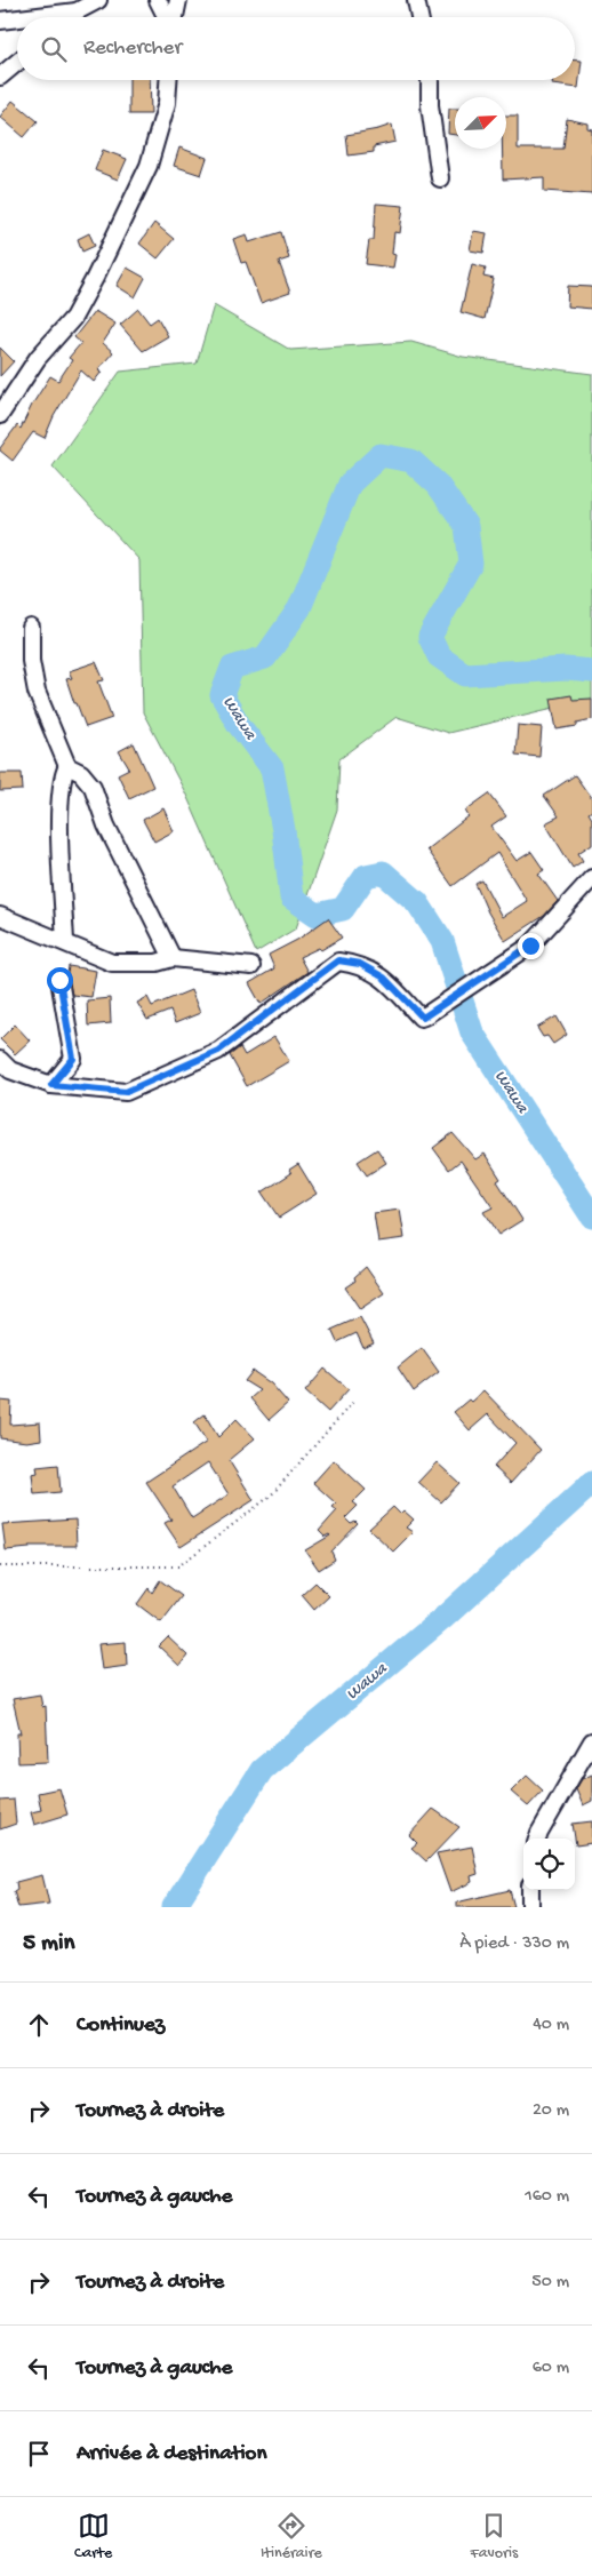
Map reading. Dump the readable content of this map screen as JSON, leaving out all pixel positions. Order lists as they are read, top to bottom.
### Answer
{
  "water": ["Wawa"],
  "north": "top right",
  "page": {
    "search": "Rechercher",
    "heading": ["5 min", "À pied · 330 m"],
    "list": [
      ["Continuez", "40 m"],
      ["Tournez à droite", "20 m"],
      ["Tournez à gauche", "160 m"],
      ["Tournez à droite", "50 m"],
      ["Tournez à gauche", "60 m"],
      "Arrivée à destination"
    ],
    "nav": ["Carte", "Itinéraire", "Favoris"]
  }
}
